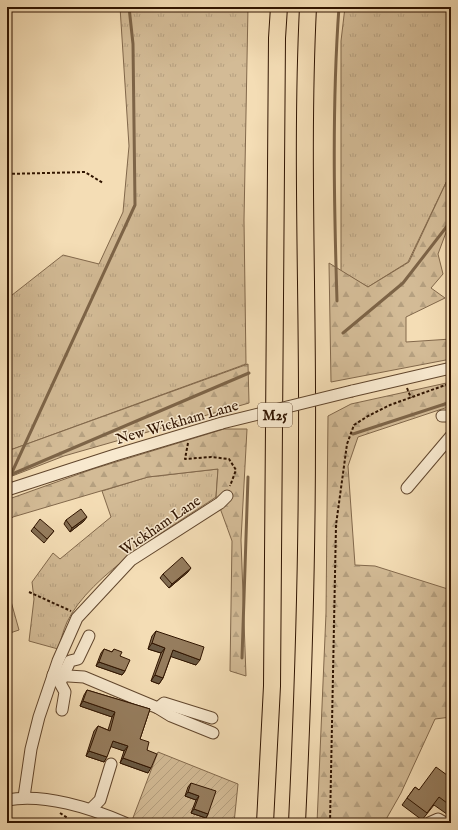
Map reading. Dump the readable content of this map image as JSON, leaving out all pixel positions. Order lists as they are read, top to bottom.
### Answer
{
  "streets": {
    "highway": ["M25"],
    "street": ["New Wickham Lane", "Wickham Lane"]
  }
}
